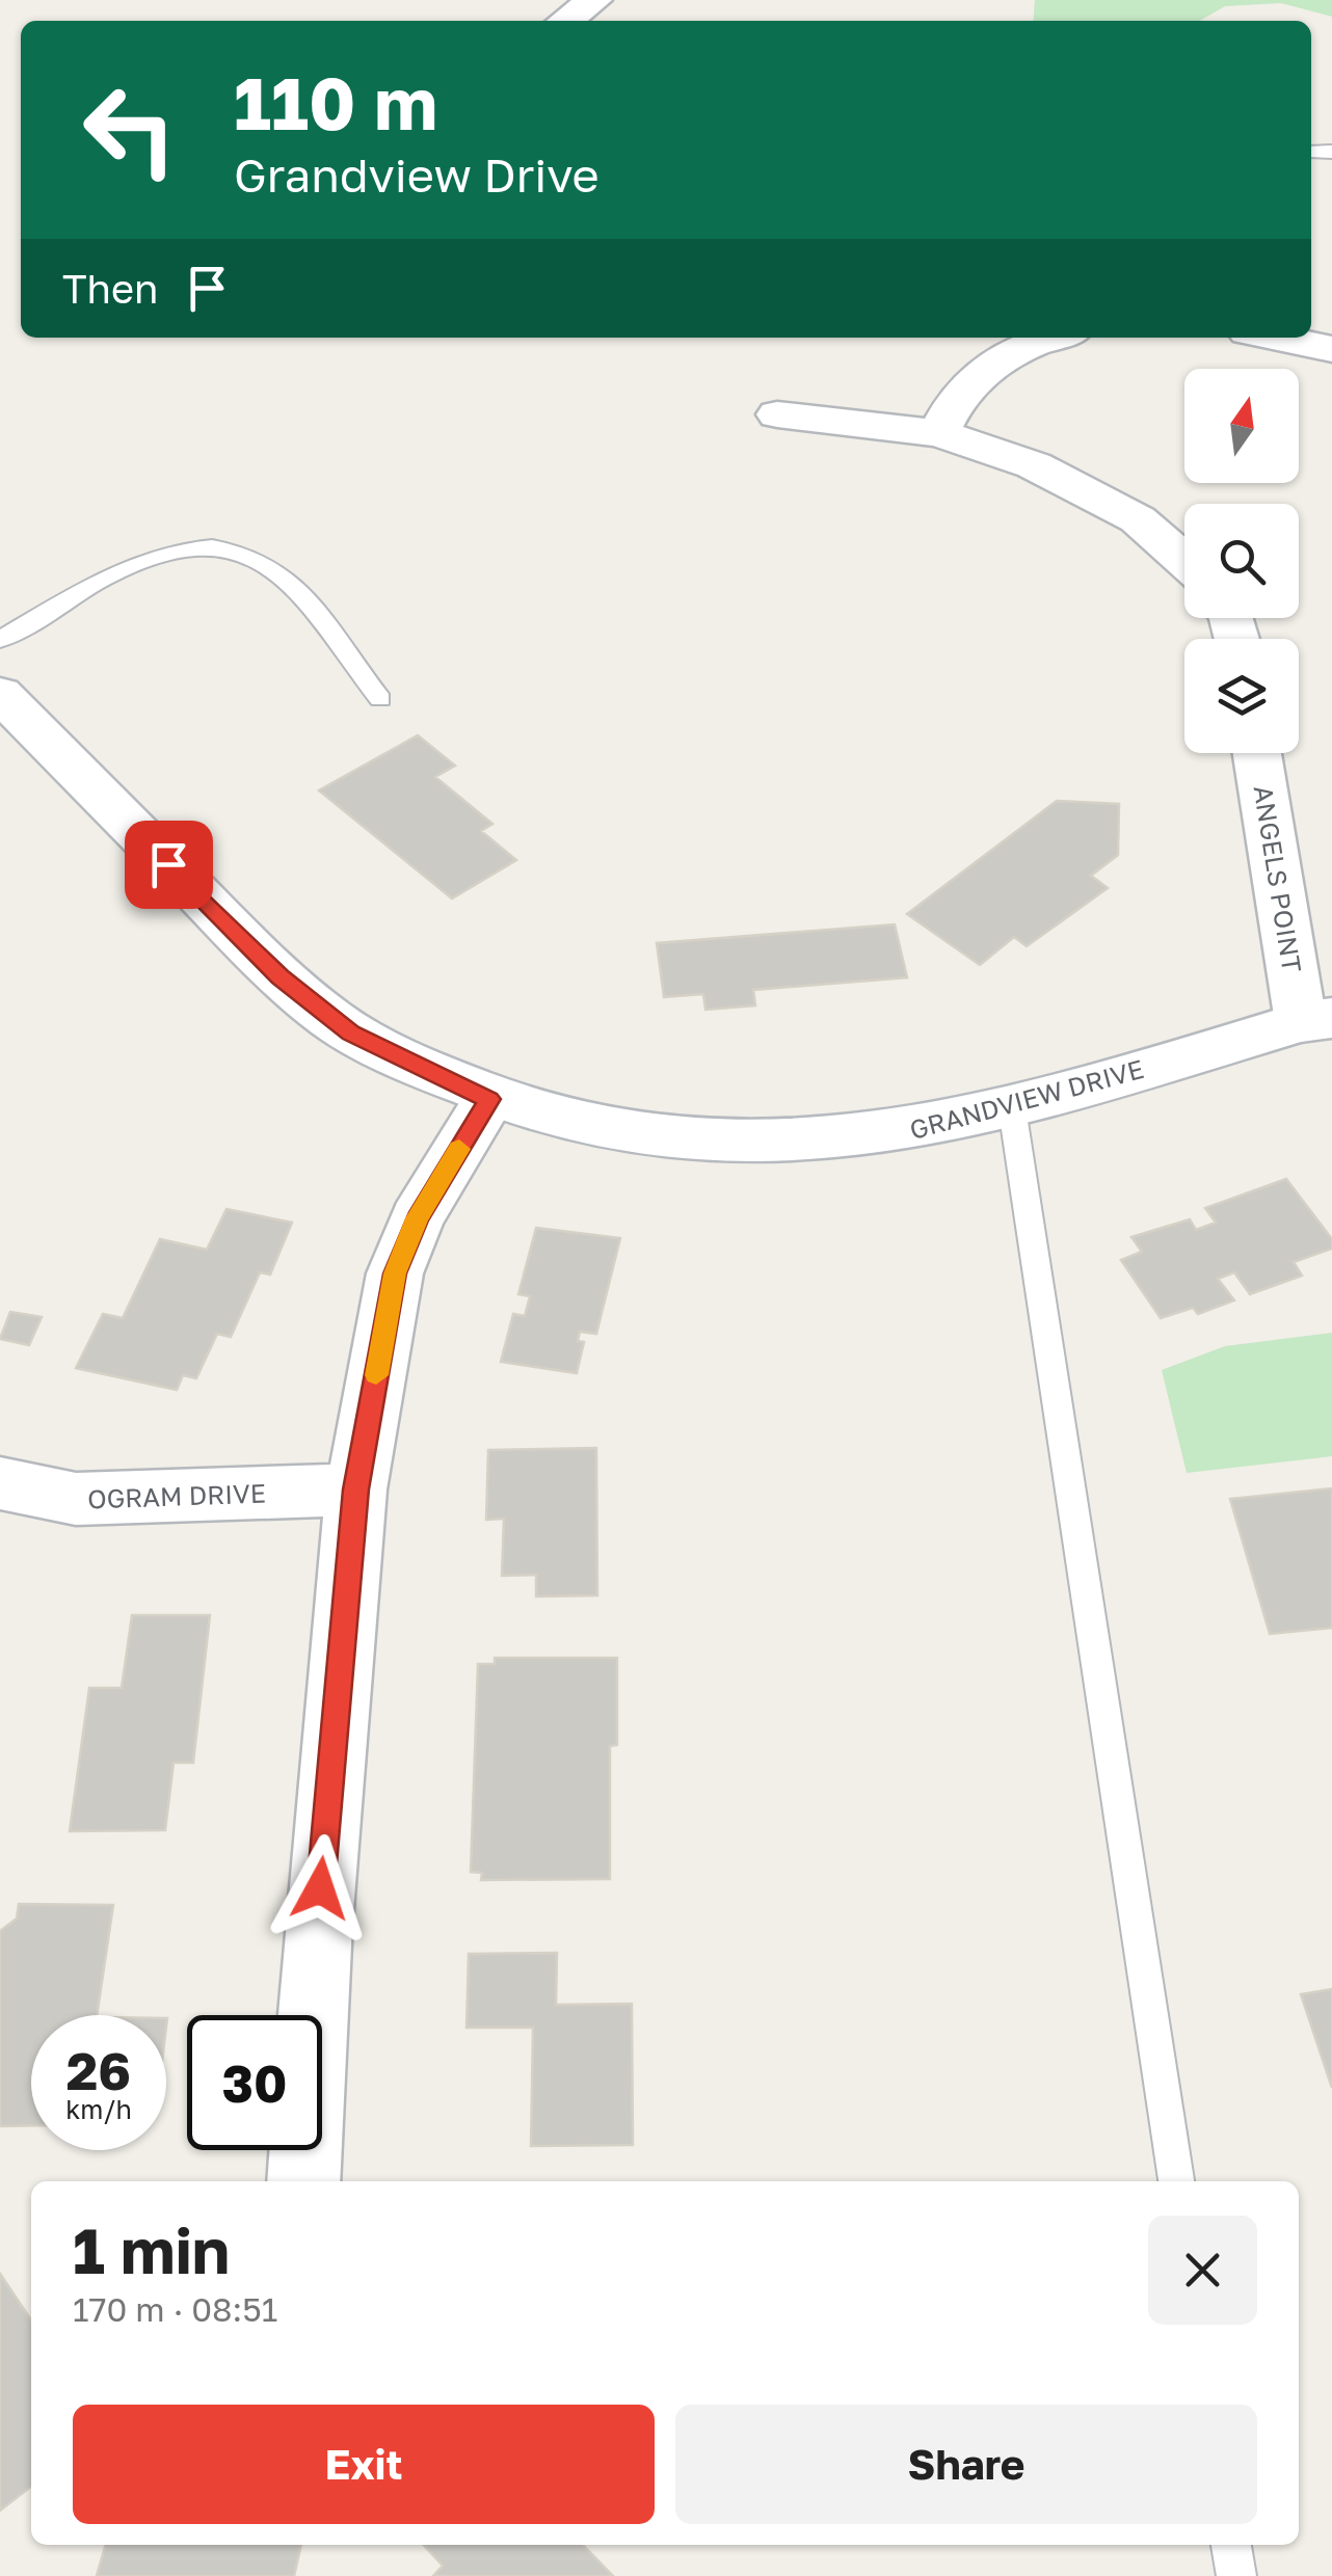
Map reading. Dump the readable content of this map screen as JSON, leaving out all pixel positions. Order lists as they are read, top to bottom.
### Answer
{
  "streets": {
    "street": ["ANGELS POINT", "GRANDVIEW DRIVE", "OGRAM DRIVE"]
  },
  "crossings": [
    ["ANGELS POINT", "GRANDVIEW DRIVE"]
  ],
  "north": "top",
  "page": {
    "turn": ["110 m", "Grandview Drive"],
    "then": "Then",
    "speed": "26 km/h",
    "limit": "30",
    "heading": ["1 min", "170 m · 08:51"],
    "buttons": ["Exit", "Share"]
  }
}
